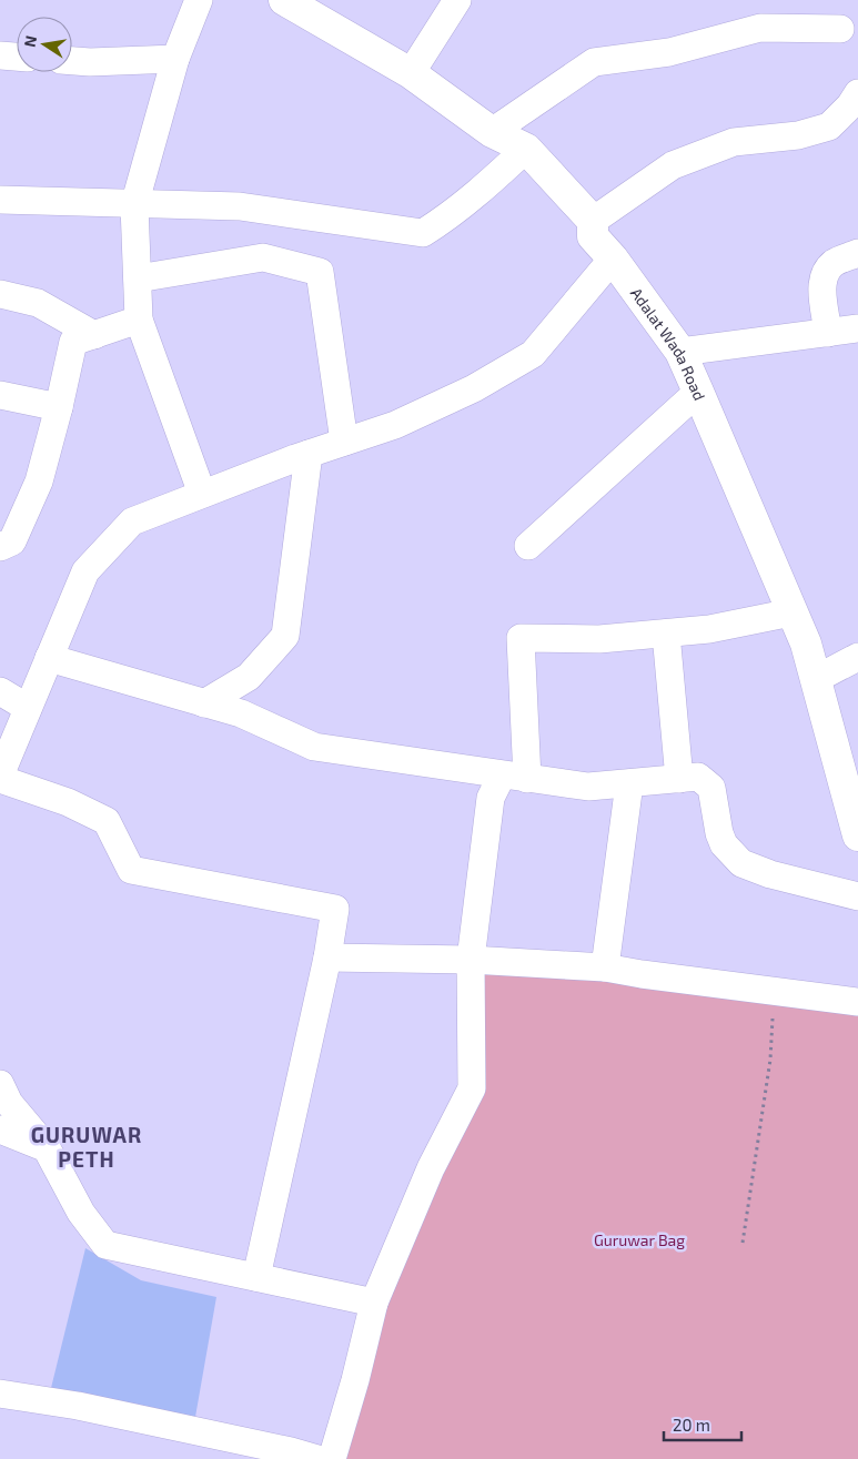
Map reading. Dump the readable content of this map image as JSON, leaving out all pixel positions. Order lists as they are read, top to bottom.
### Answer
{
  "streets": {
    "main road": ["Adalat Wada Road"]
  },
  "districts": ["GURUWAR PETH"],
  "parks": ["Guruwar Bag"],
  "scale_bar": "20 m",
  "north": "left"
}
